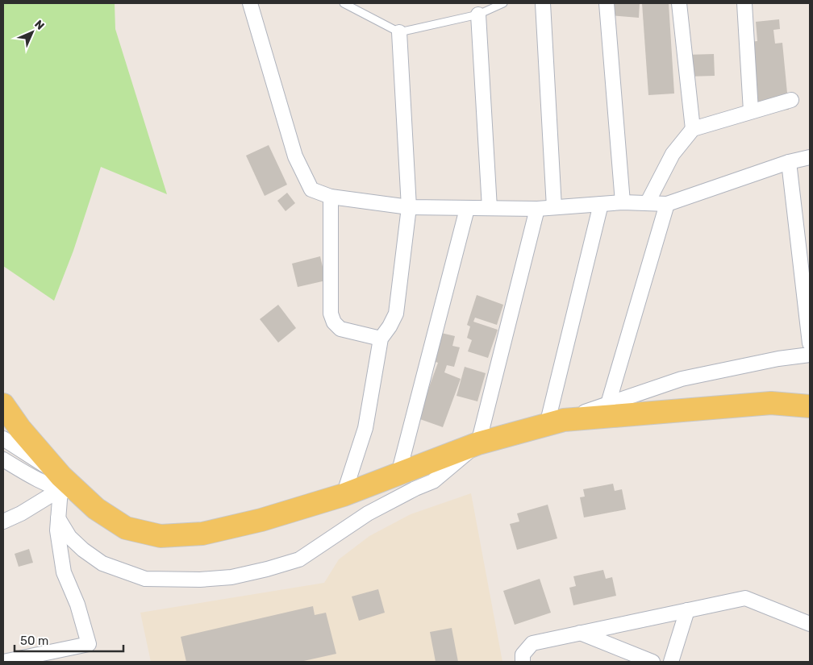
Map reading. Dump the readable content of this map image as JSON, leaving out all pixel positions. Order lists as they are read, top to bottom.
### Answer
{
  "scale_bar": "50 m",
  "north": "top right"
}
